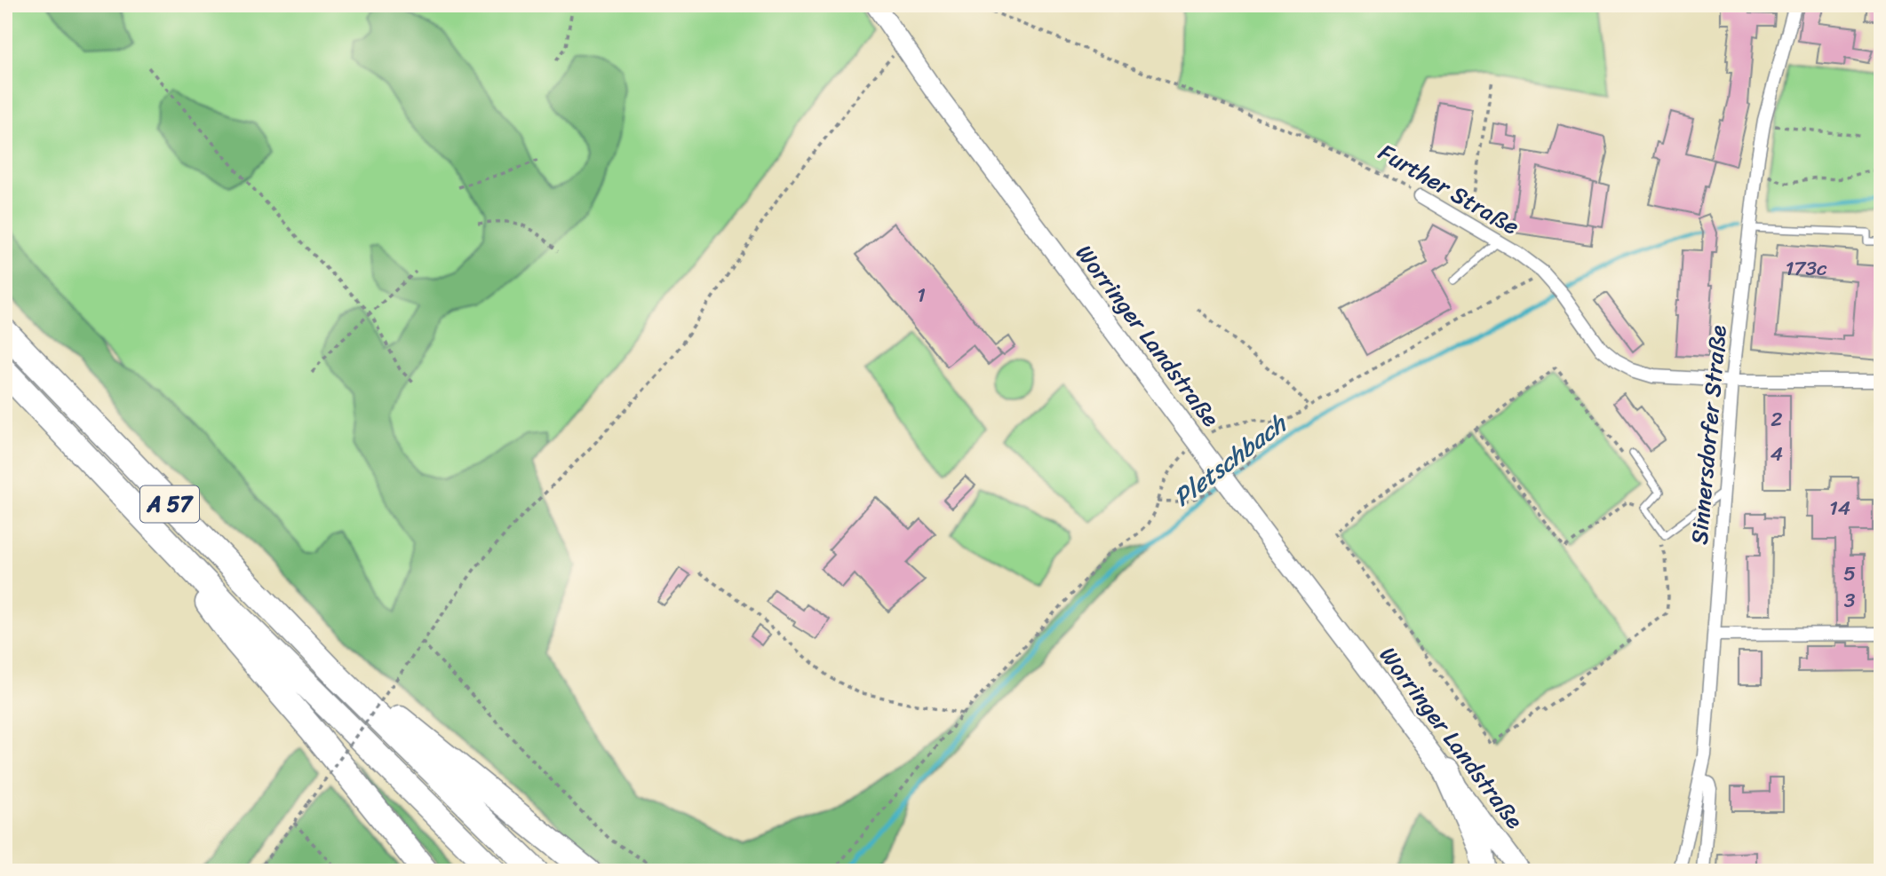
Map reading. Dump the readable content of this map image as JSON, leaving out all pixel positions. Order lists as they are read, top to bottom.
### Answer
{
  "streets": {
    "highway": ["A 57"],
    "main road": ["Worringer Landstraße"],
    "street": ["Further Straße", "Sinnersdorfer Straße"]
  },
  "crossings": [
    ["Further Straße", "Sinnersdorfer Straße"]
  ],
  "water": ["Pletschbach"],
  "house_numbers": [
    "173c",
    "1",
    "2",
    "4",
    "14",
    "5",
    "3"
  ]
}
